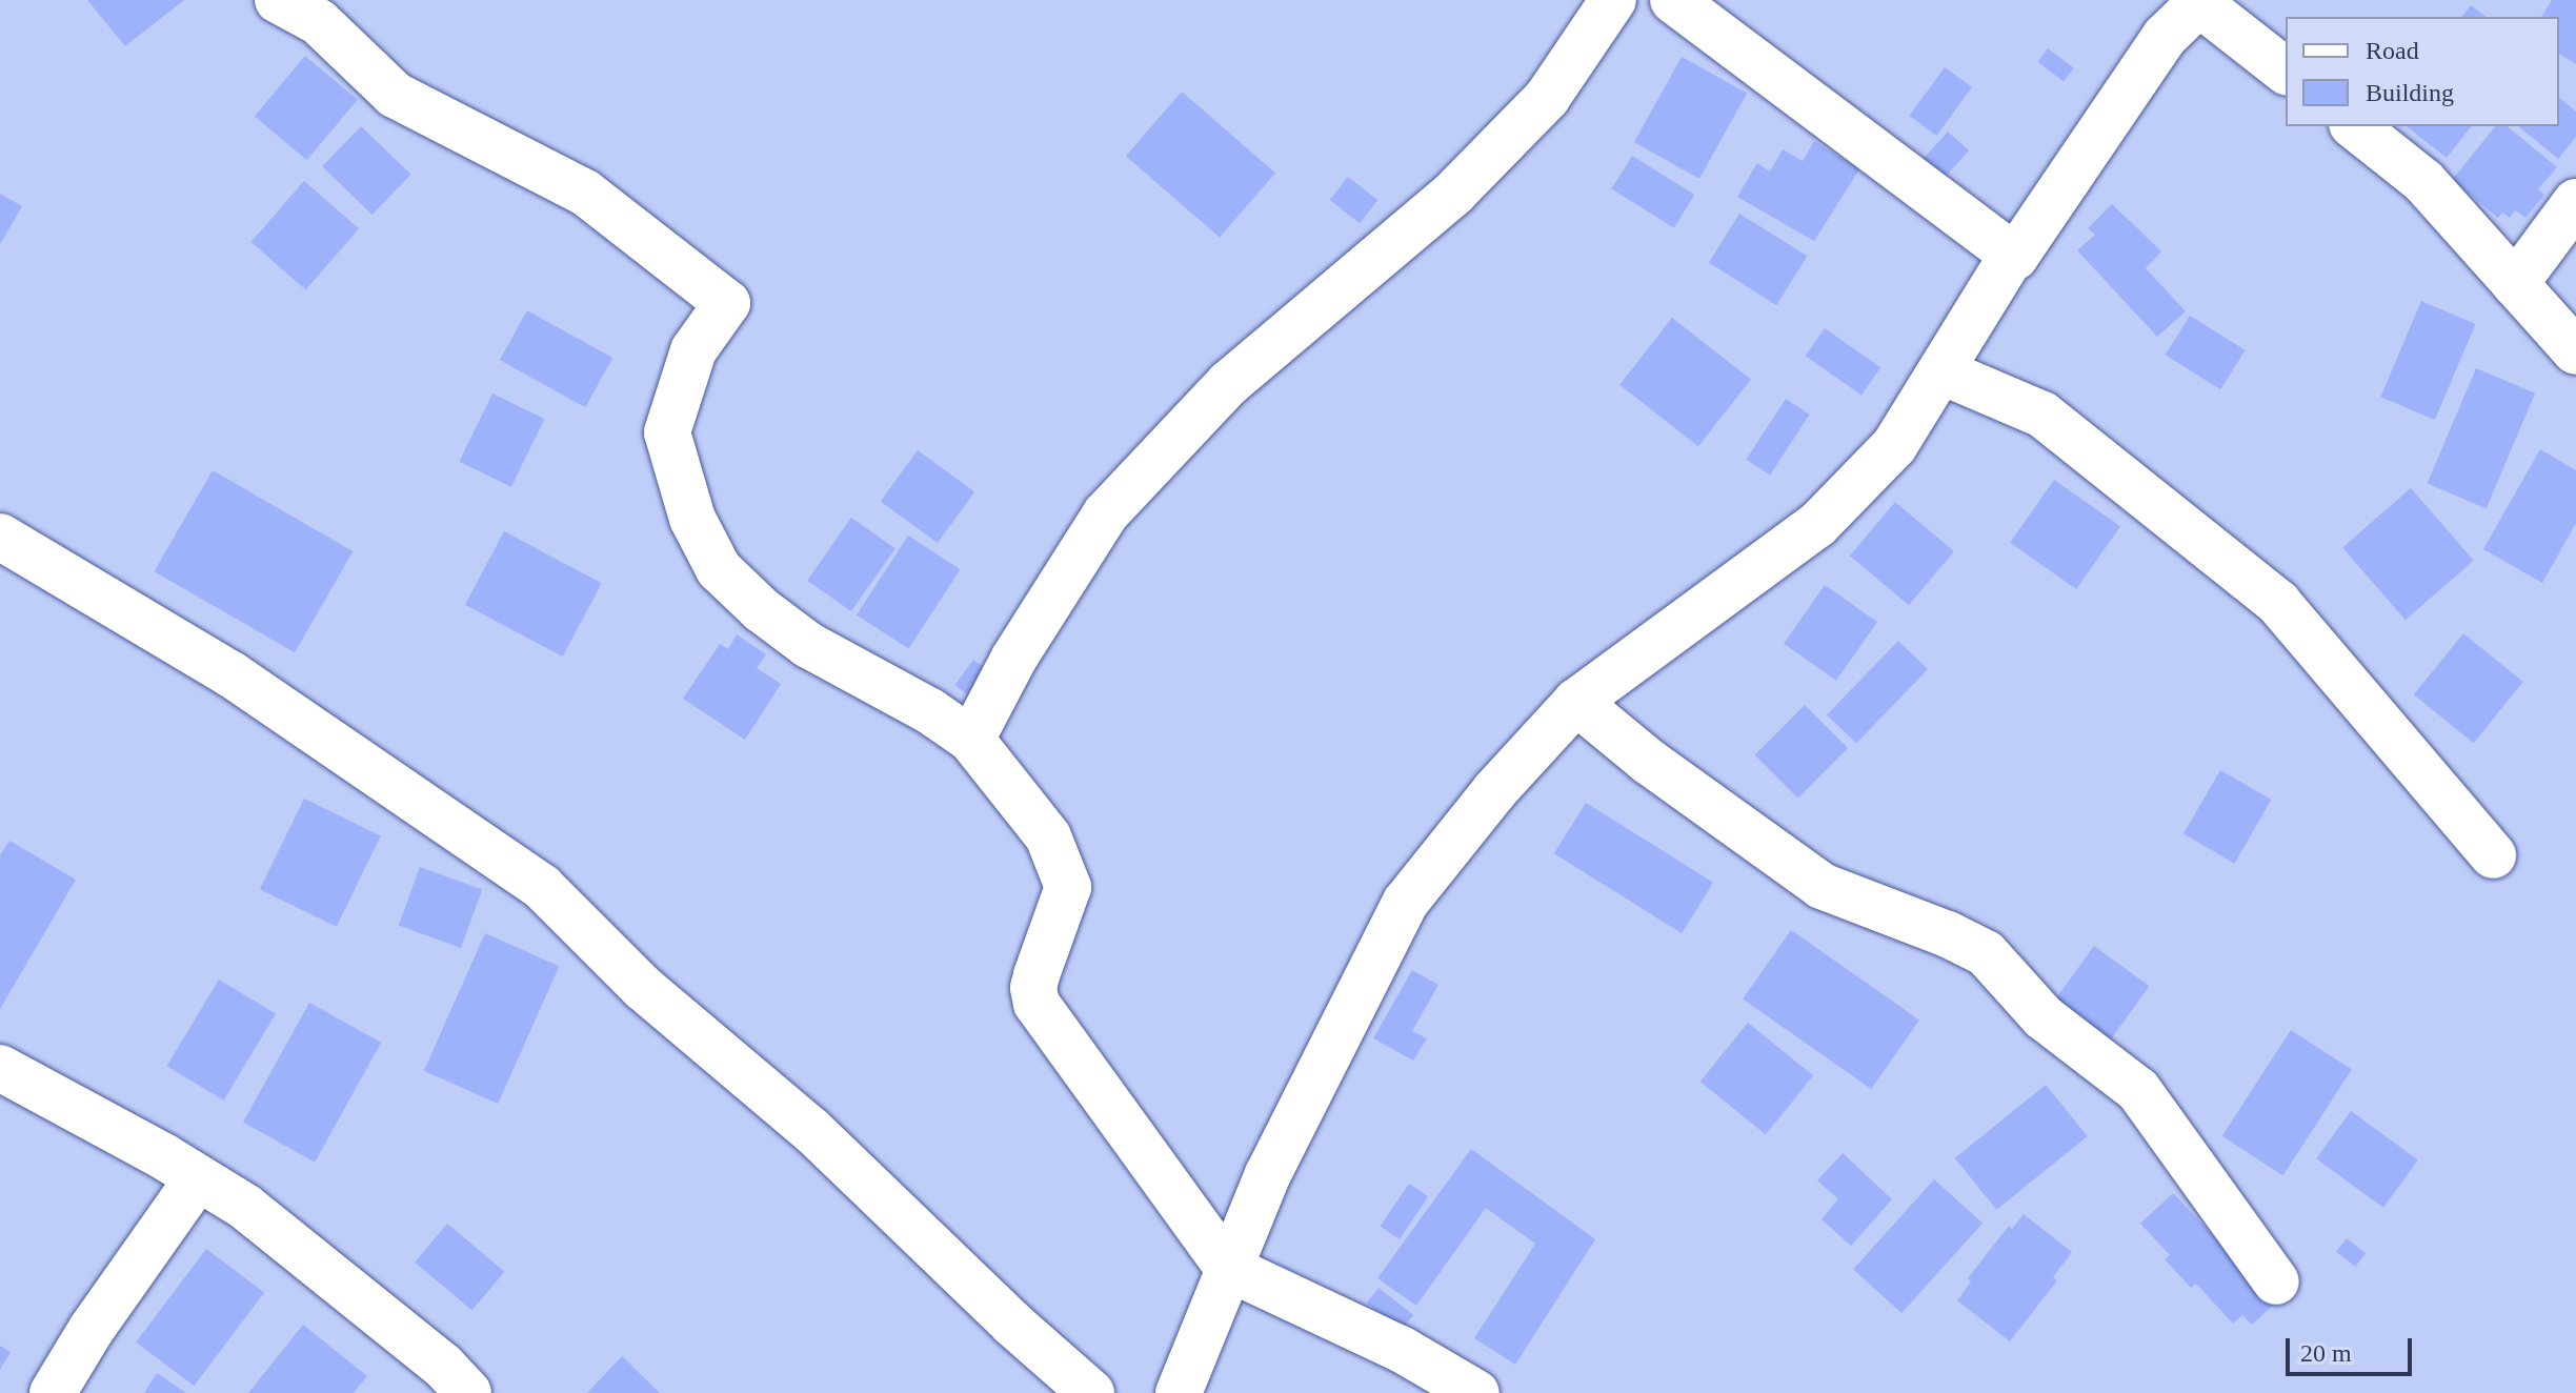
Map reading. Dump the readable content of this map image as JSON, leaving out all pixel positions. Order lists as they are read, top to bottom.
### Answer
{
  "legend": ["Road", "Building"],
  "scale_bar": "20 m"
}
